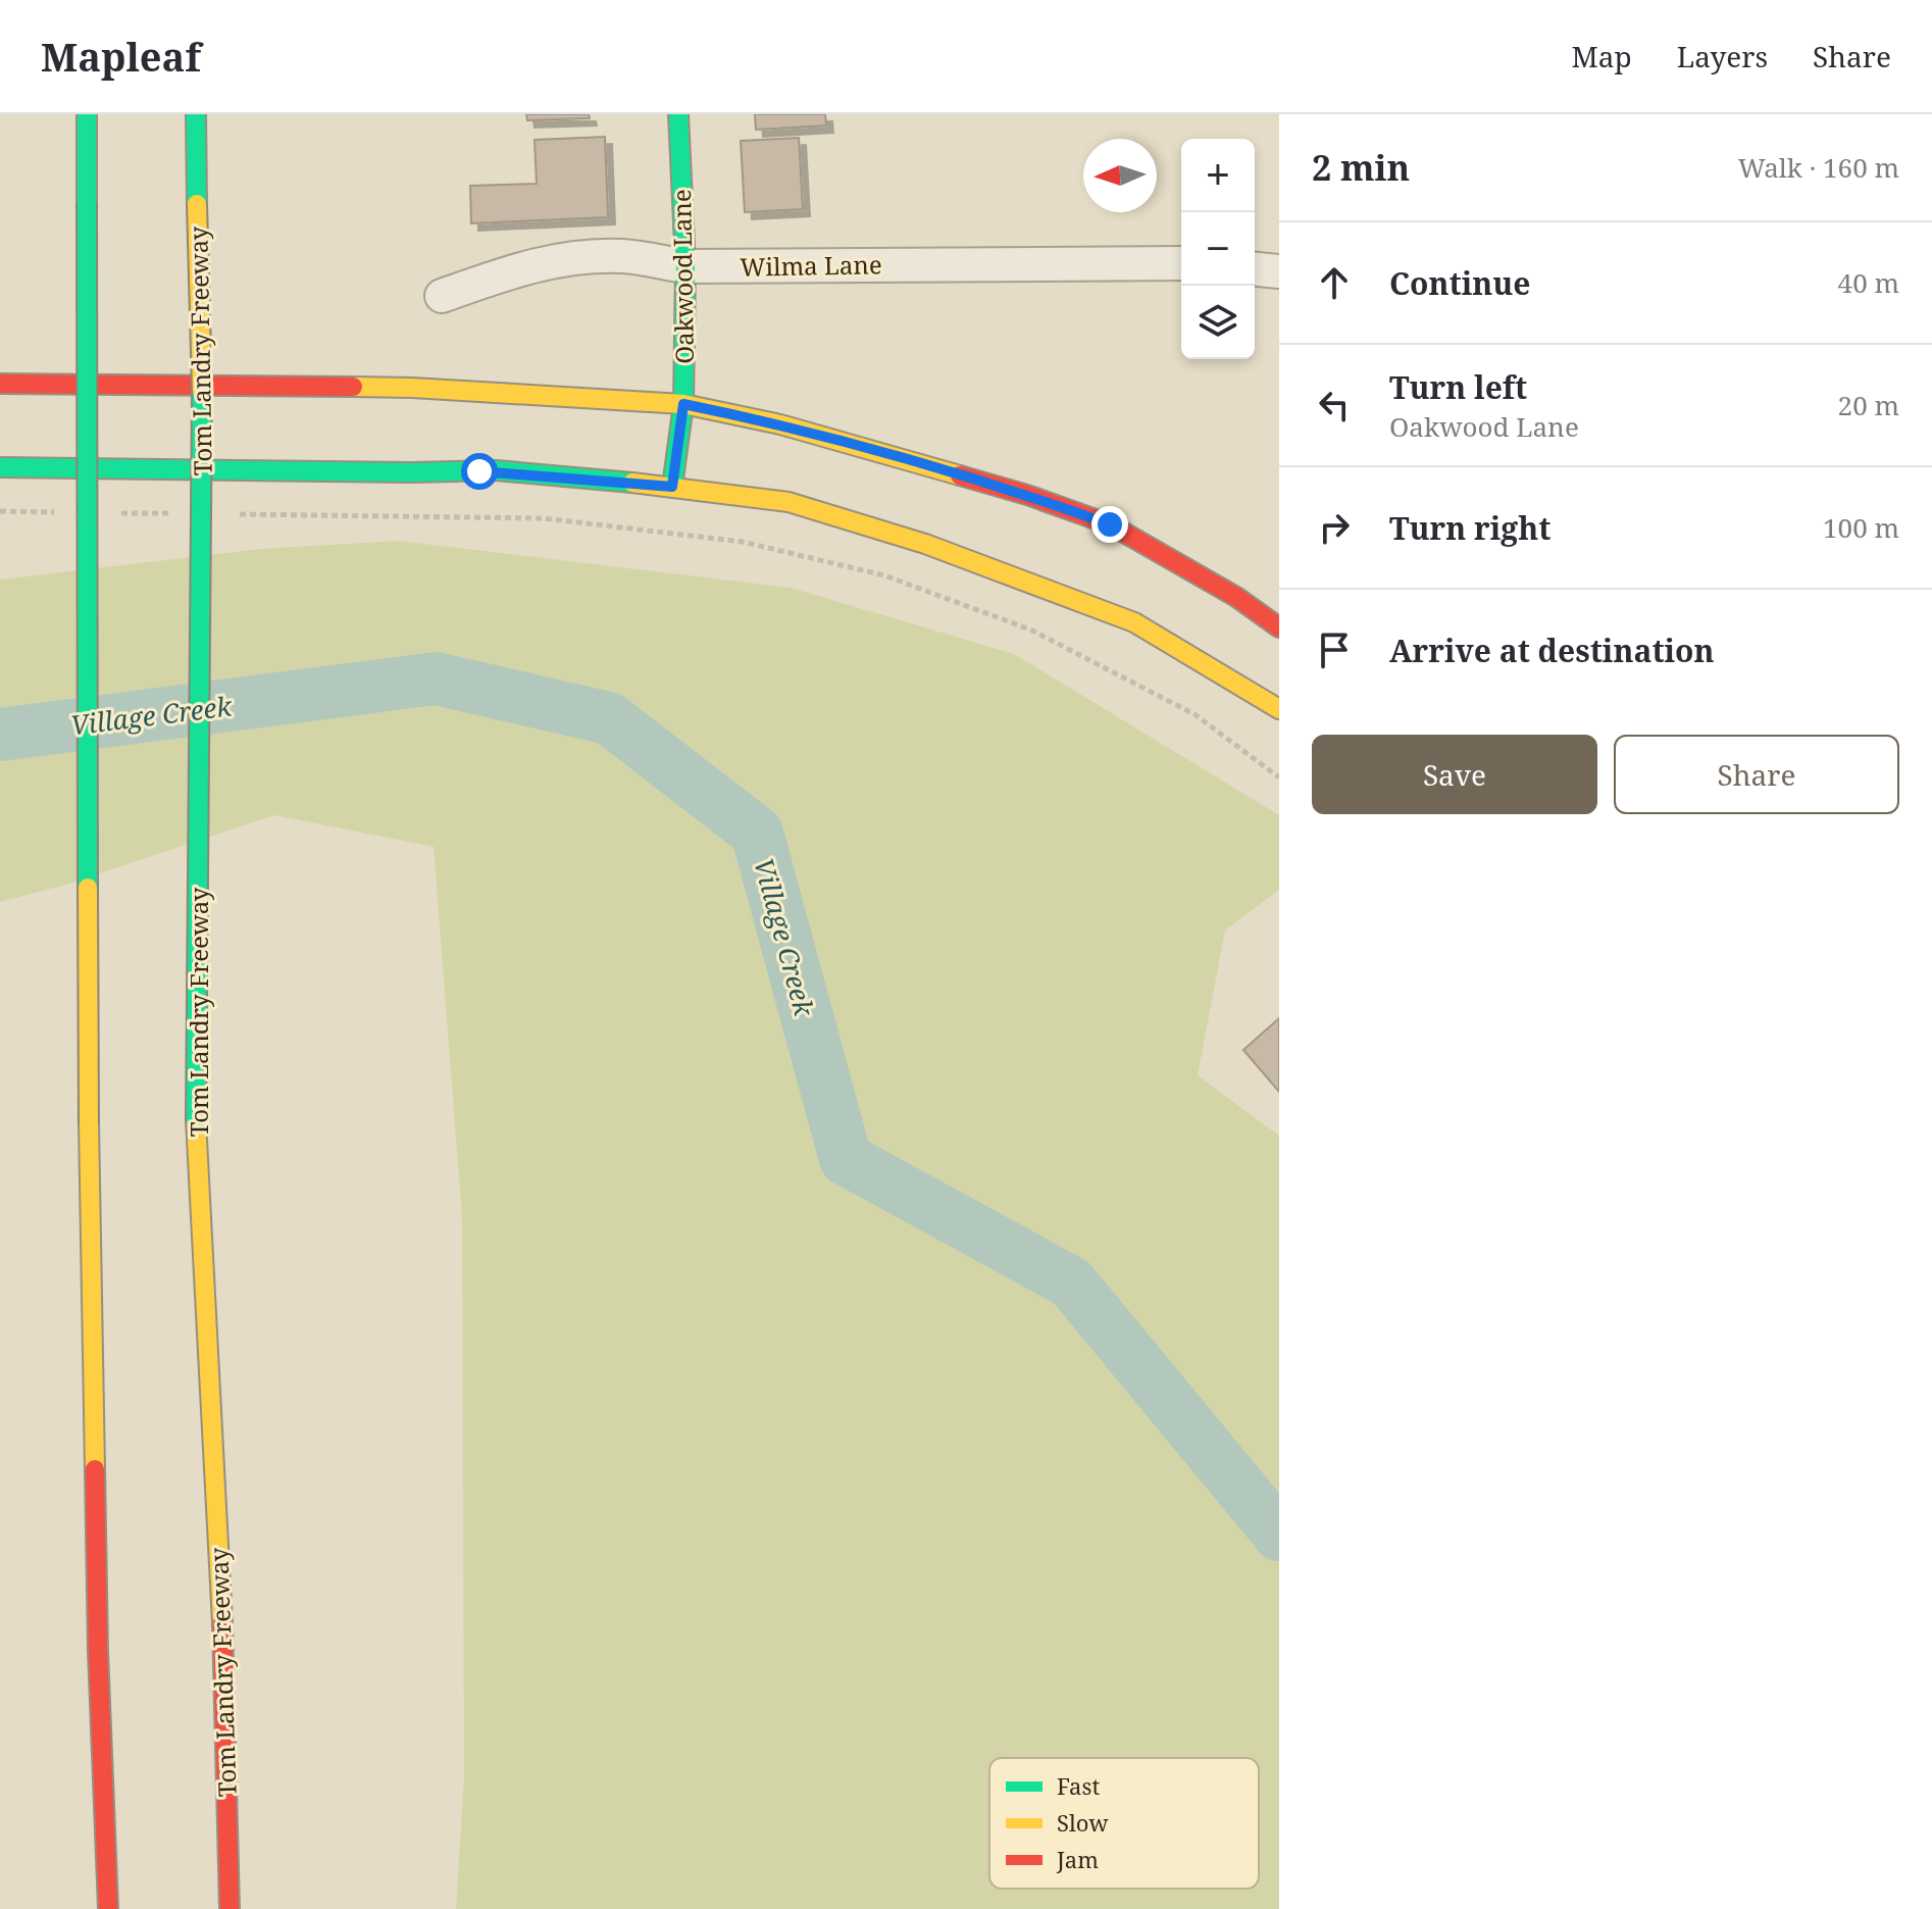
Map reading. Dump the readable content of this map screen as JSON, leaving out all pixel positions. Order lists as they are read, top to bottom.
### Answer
{
  "streets": {
    "main road": ["Oakwood Lane", "Tom Landry Freeway"],
    "street": ["Wilma Lane"]
  },
  "crossings": [
    ["Wilma Lane", "Oakwood Lane"]
  ],
  "water": ["Village Creek"],
  "legend": ["Fast", "Slow", "Jam"],
  "north": "left",
  "page": {
    "header": "Mapleaf",
    "nav": ["Map", "Layers", "Share"],
    "heading": ["2 min", "Walk · 160 m"],
    "map_buttons": ["+", "−"],
    "list": [
      ["Continue", "40 m"],
      ["Turn left", "Oakwood Lane", "20 m"],
      ["Turn right", "100 m"],
      "Arrive at destination"
    ],
    "buttons": ["Save", "Share"]
  }
}
